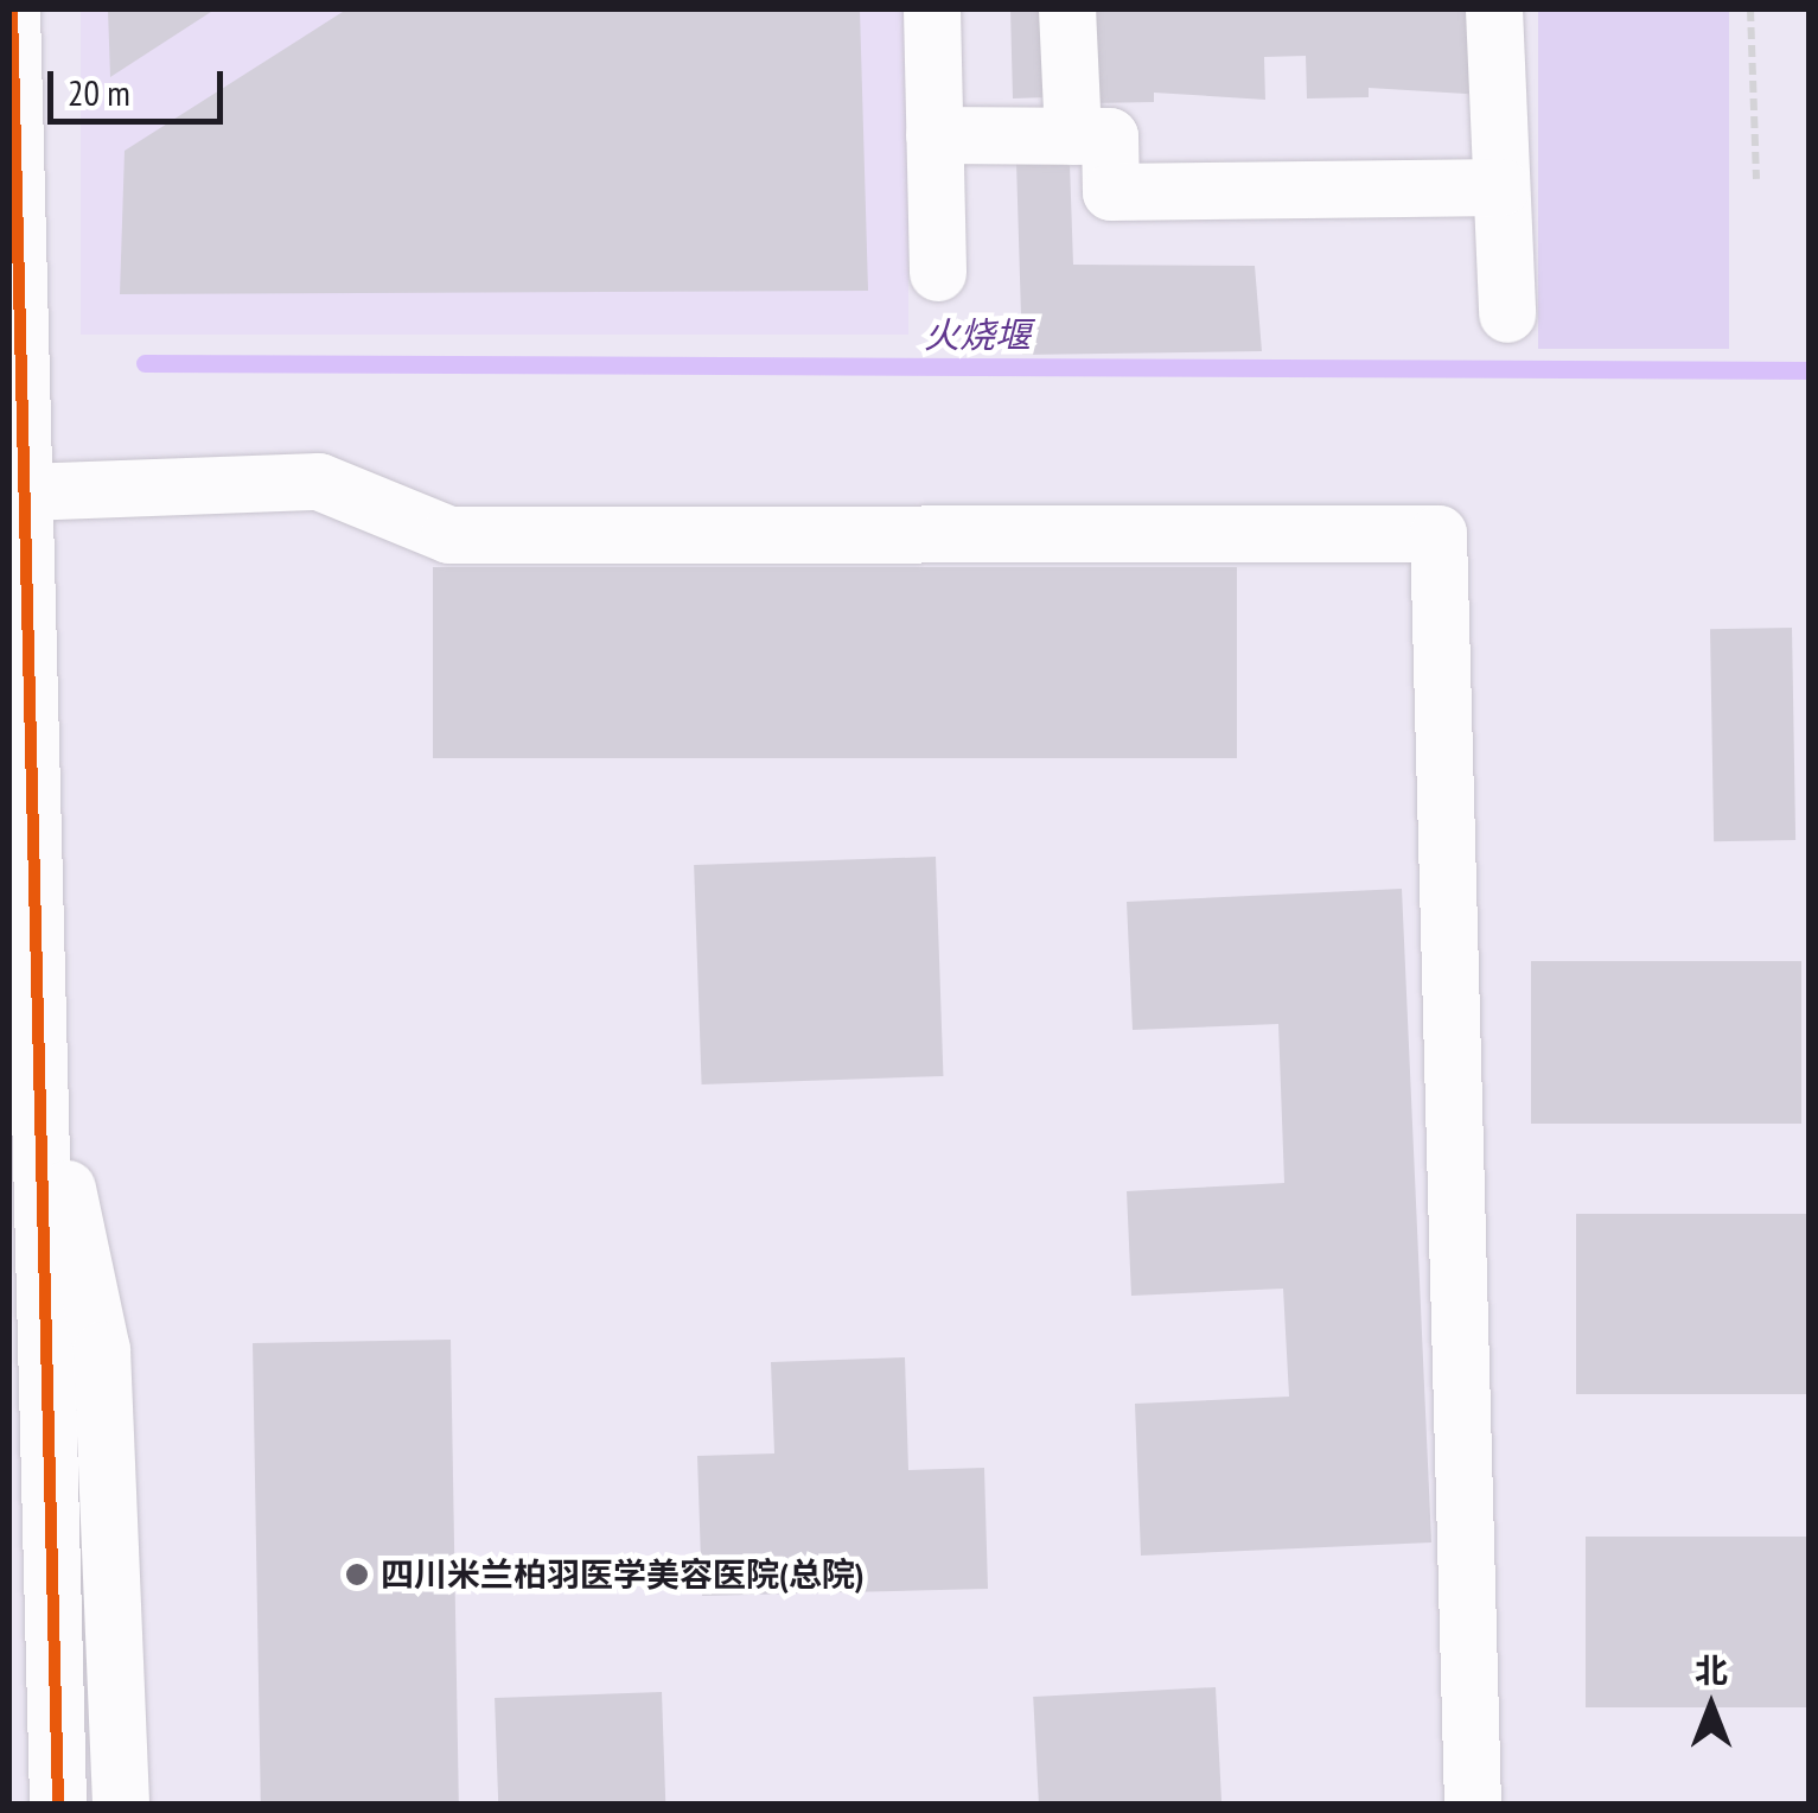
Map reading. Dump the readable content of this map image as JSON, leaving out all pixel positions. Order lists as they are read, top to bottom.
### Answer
{
  "water": ["火烧堰"],
  "places": ["四川米兰柏羽医学美容医院(总院)"],
  "scale_bar": "20 m",
  "north": "top"
}
